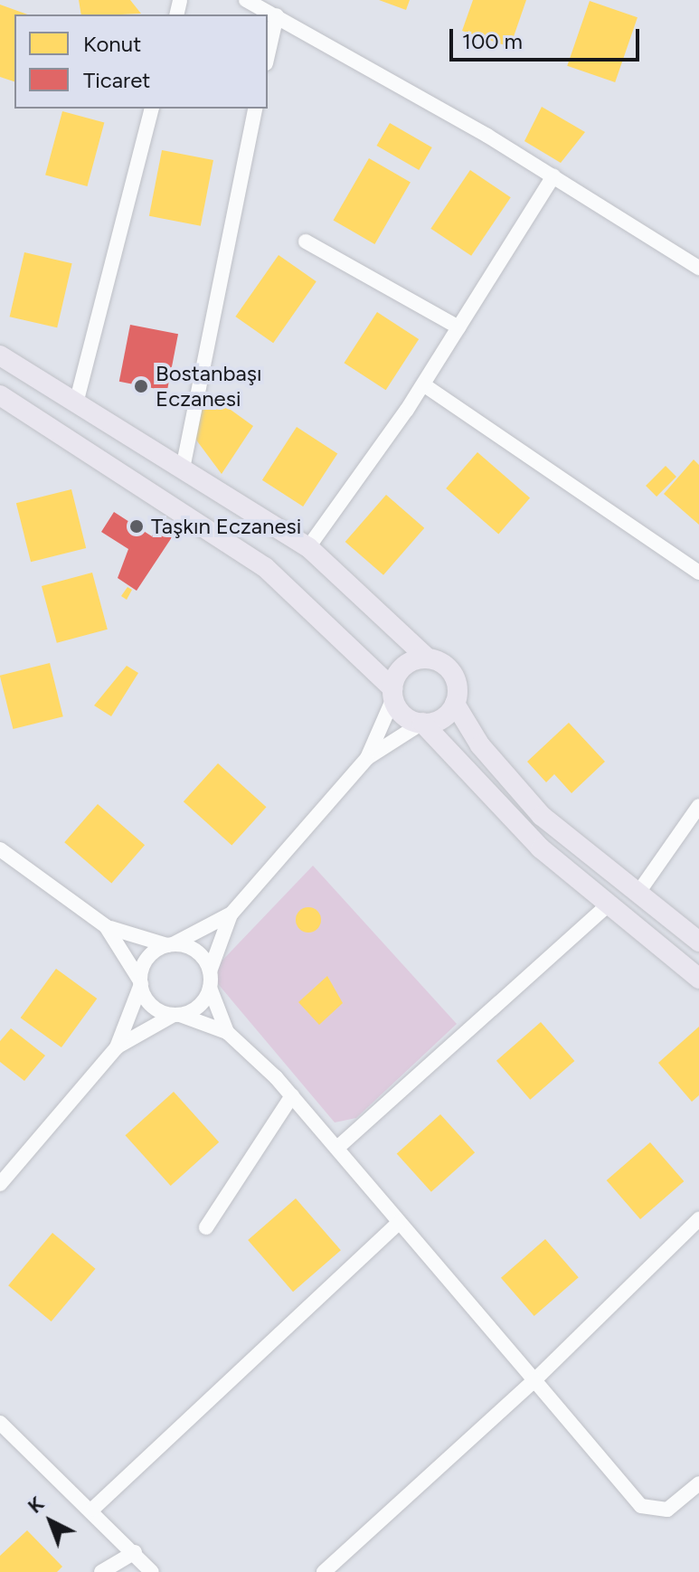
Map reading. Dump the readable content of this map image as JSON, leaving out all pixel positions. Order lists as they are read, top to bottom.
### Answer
{
  "places": ["Bostanbaşı Eczanesi", "Taşkın Eczanesi"],
  "legend": ["Konut", "Ticaret"],
  "scale_bar": "100 m",
  "north": "top left"
}
